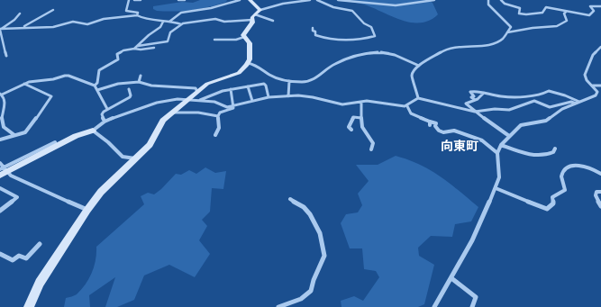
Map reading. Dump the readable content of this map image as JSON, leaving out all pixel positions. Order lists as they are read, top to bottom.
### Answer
{
  "districts": ["向東町"]
}
